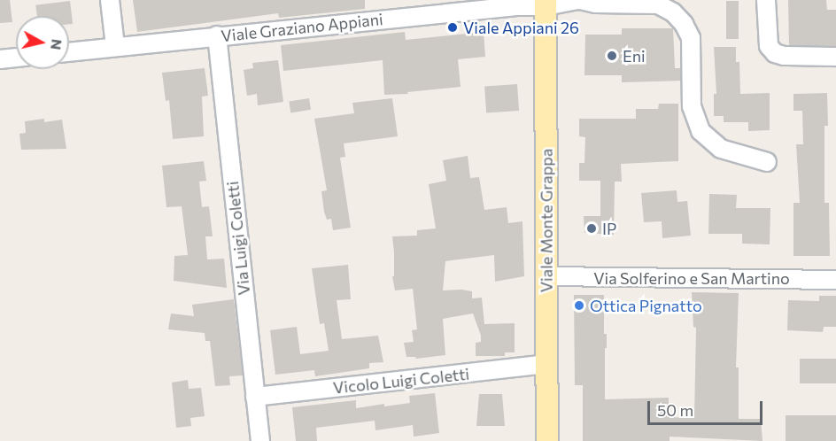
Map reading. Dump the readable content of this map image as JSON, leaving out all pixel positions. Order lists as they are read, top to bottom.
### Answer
{
  "streets": {
    "main road": ["Viale Monte Grappa"],
    "street": [
      "Viale Graziano Appiani",
      "Via Luigi Coletti",
      "Via Solferino e San Martino",
      "Vicolo Luigi Coletti"
    ]
  },
  "crossings": [
    ["Viale Graziano Appiani", "Viale Monte Grappa"],
    ["Viale Graziano Appiani", "Via Luigi Coletti"],
    ["Viale Monte Grappa", "Via Solferino e San Martino"],
    ["Viale Monte Grappa", "Vicolo Luigi Coletti"],
    ["Via Luigi Coletti", "Vicolo Luigi Coletti"]
  ],
  "places": [
    "Viale Appiani 26",
    "Eni",
    "IP",
    "Ottica Pignatto"
  ],
  "scale_bar": "50 m",
  "north": "right"
}
